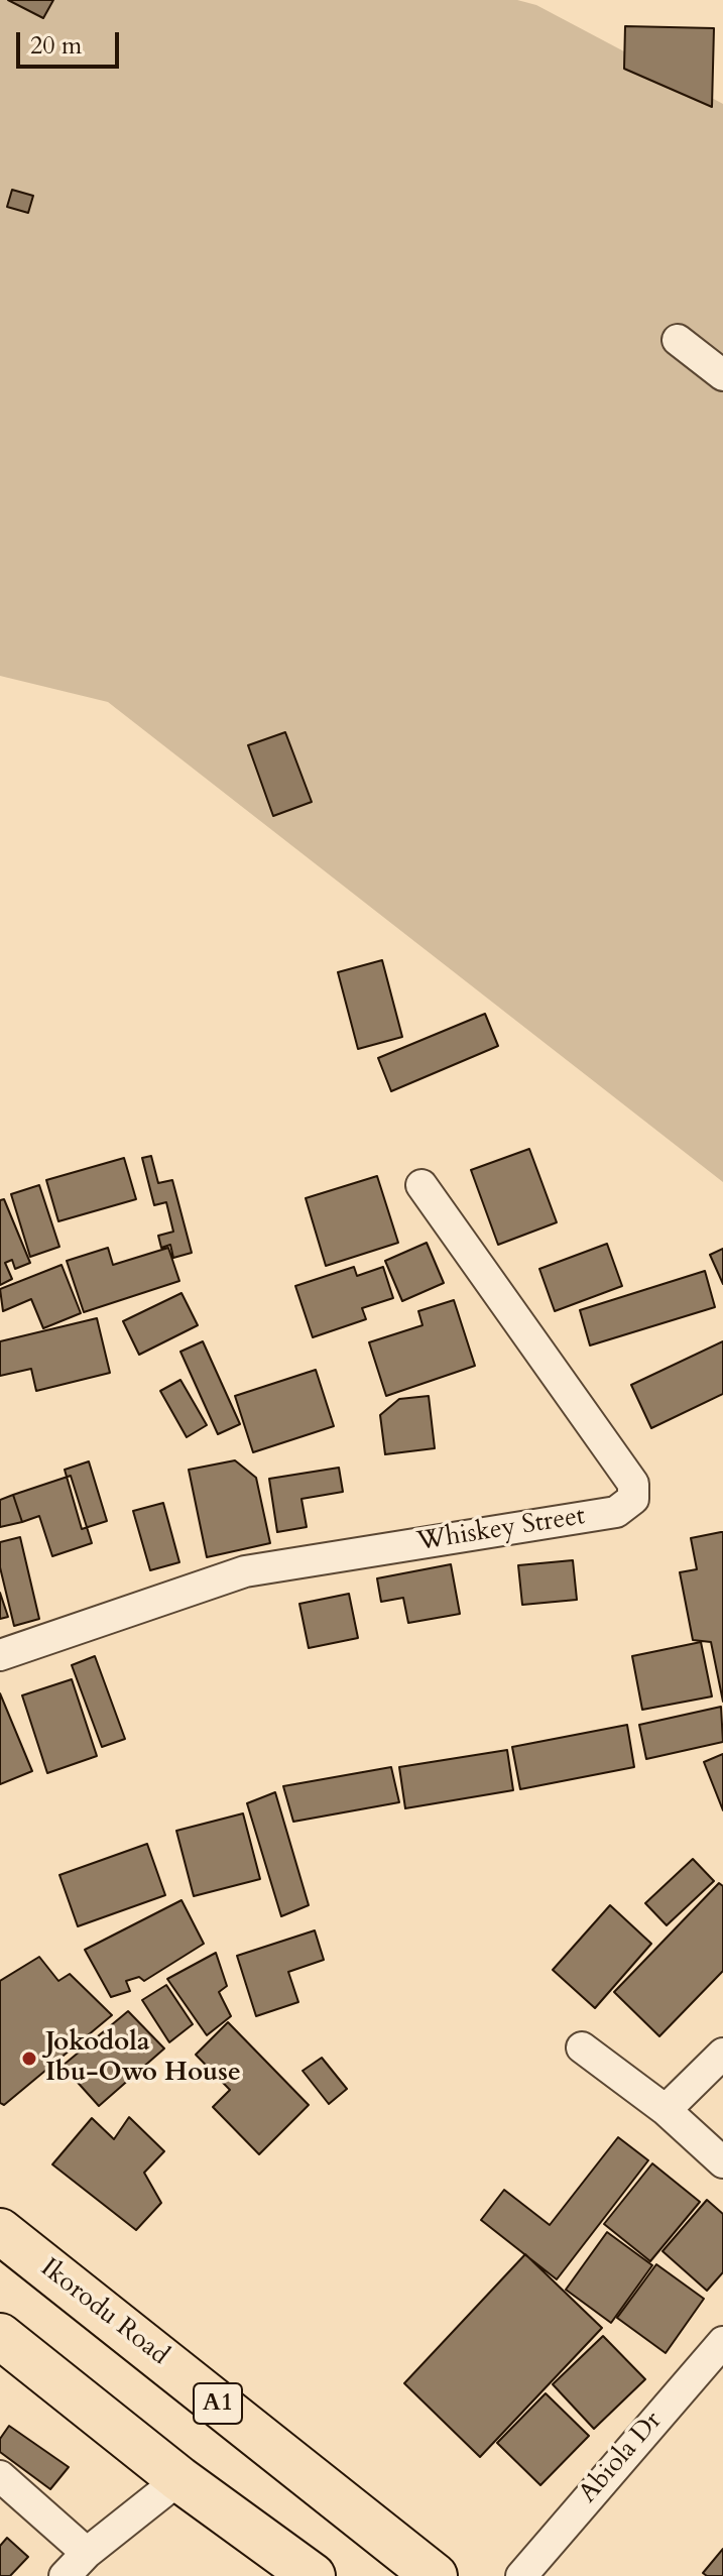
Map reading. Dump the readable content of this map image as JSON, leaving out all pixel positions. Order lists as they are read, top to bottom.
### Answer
{
  "streets": {
    "highway": ["Ikorodu Road", "A1"],
    "street": ["Whiskey Street", "Abiola Dr"]
  },
  "places": ["Jokodola Ibu-Owo House"],
  "scale_bar": "20 m"
}
